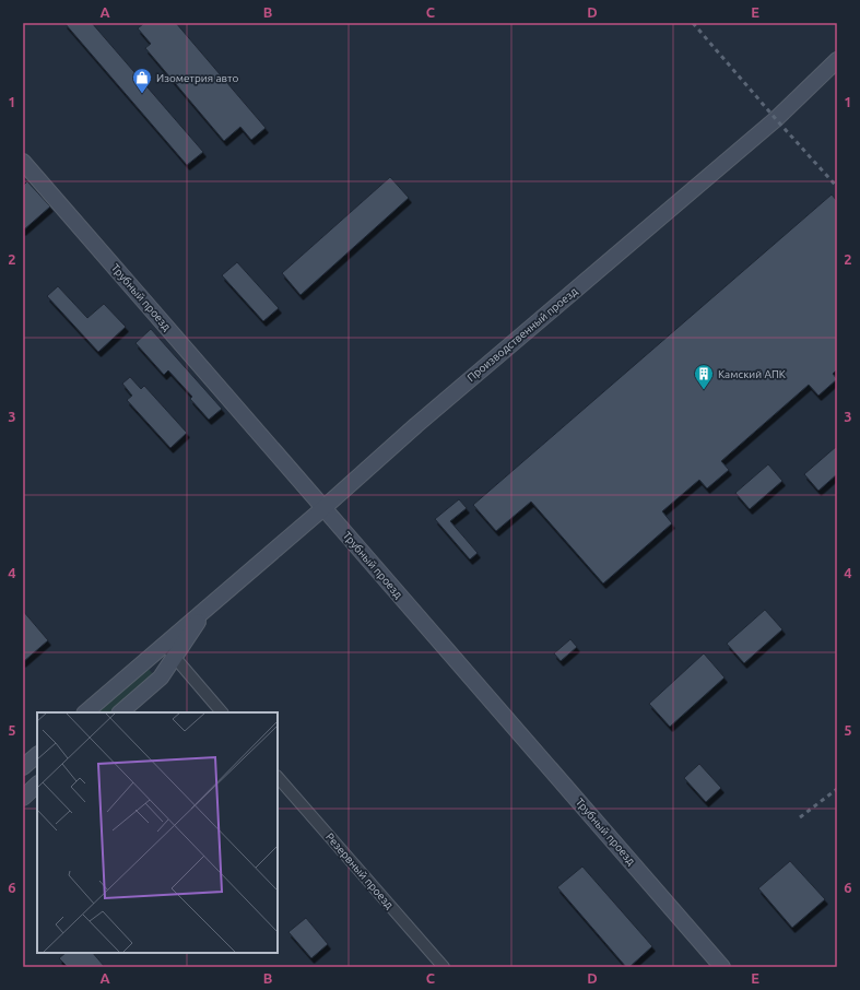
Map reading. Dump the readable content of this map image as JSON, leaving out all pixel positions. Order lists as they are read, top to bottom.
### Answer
{
  "streets": {
    "street": ["Трубный проезд", "Производственный проезд", "Резервный проезд"]
  },
  "crossings": [
    ["Трубный проезд", "Производственный проезд"]
  ],
  "places": {
    "shop": ["Изометрия авто"],
    "building": ["Камский АПК"]
  },
  "grid": {
    "columns": [
      "A",
      "B",
      "C",
      "D",
      "E"
    ],
    "rows": [
      "1",
      "2",
      "3",
      "4",
      "5",
      "6"
    ]
  }
}
